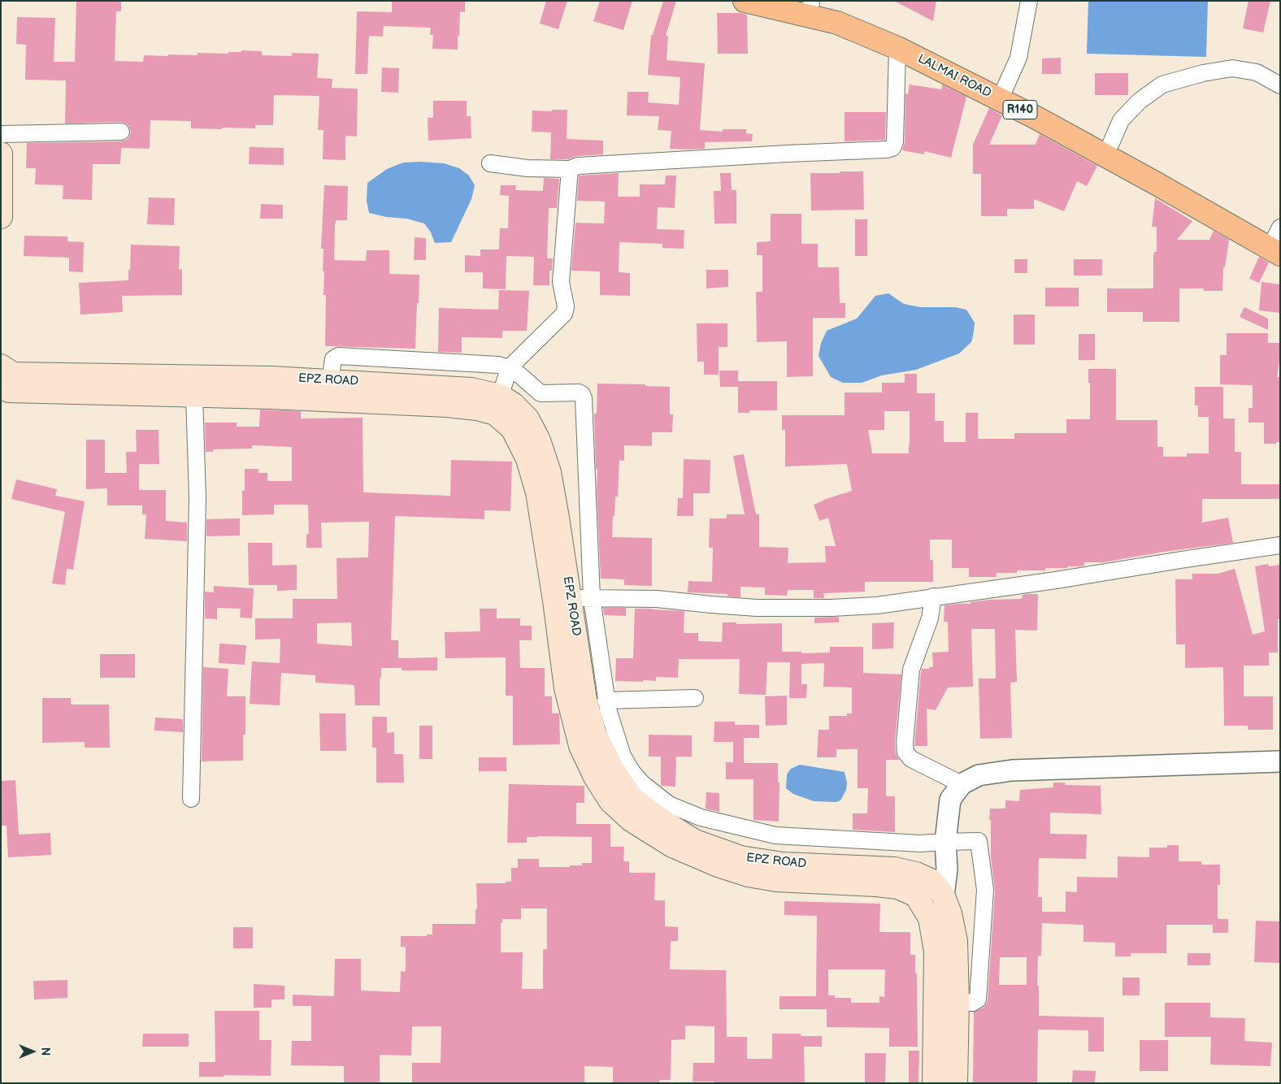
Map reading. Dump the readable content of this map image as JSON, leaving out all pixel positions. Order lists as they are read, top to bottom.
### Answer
{
  "streets": {
    "main road": ["LALMAI ROAD", "R140", "EPZ ROAD"]
  },
  "north": "right"
}
